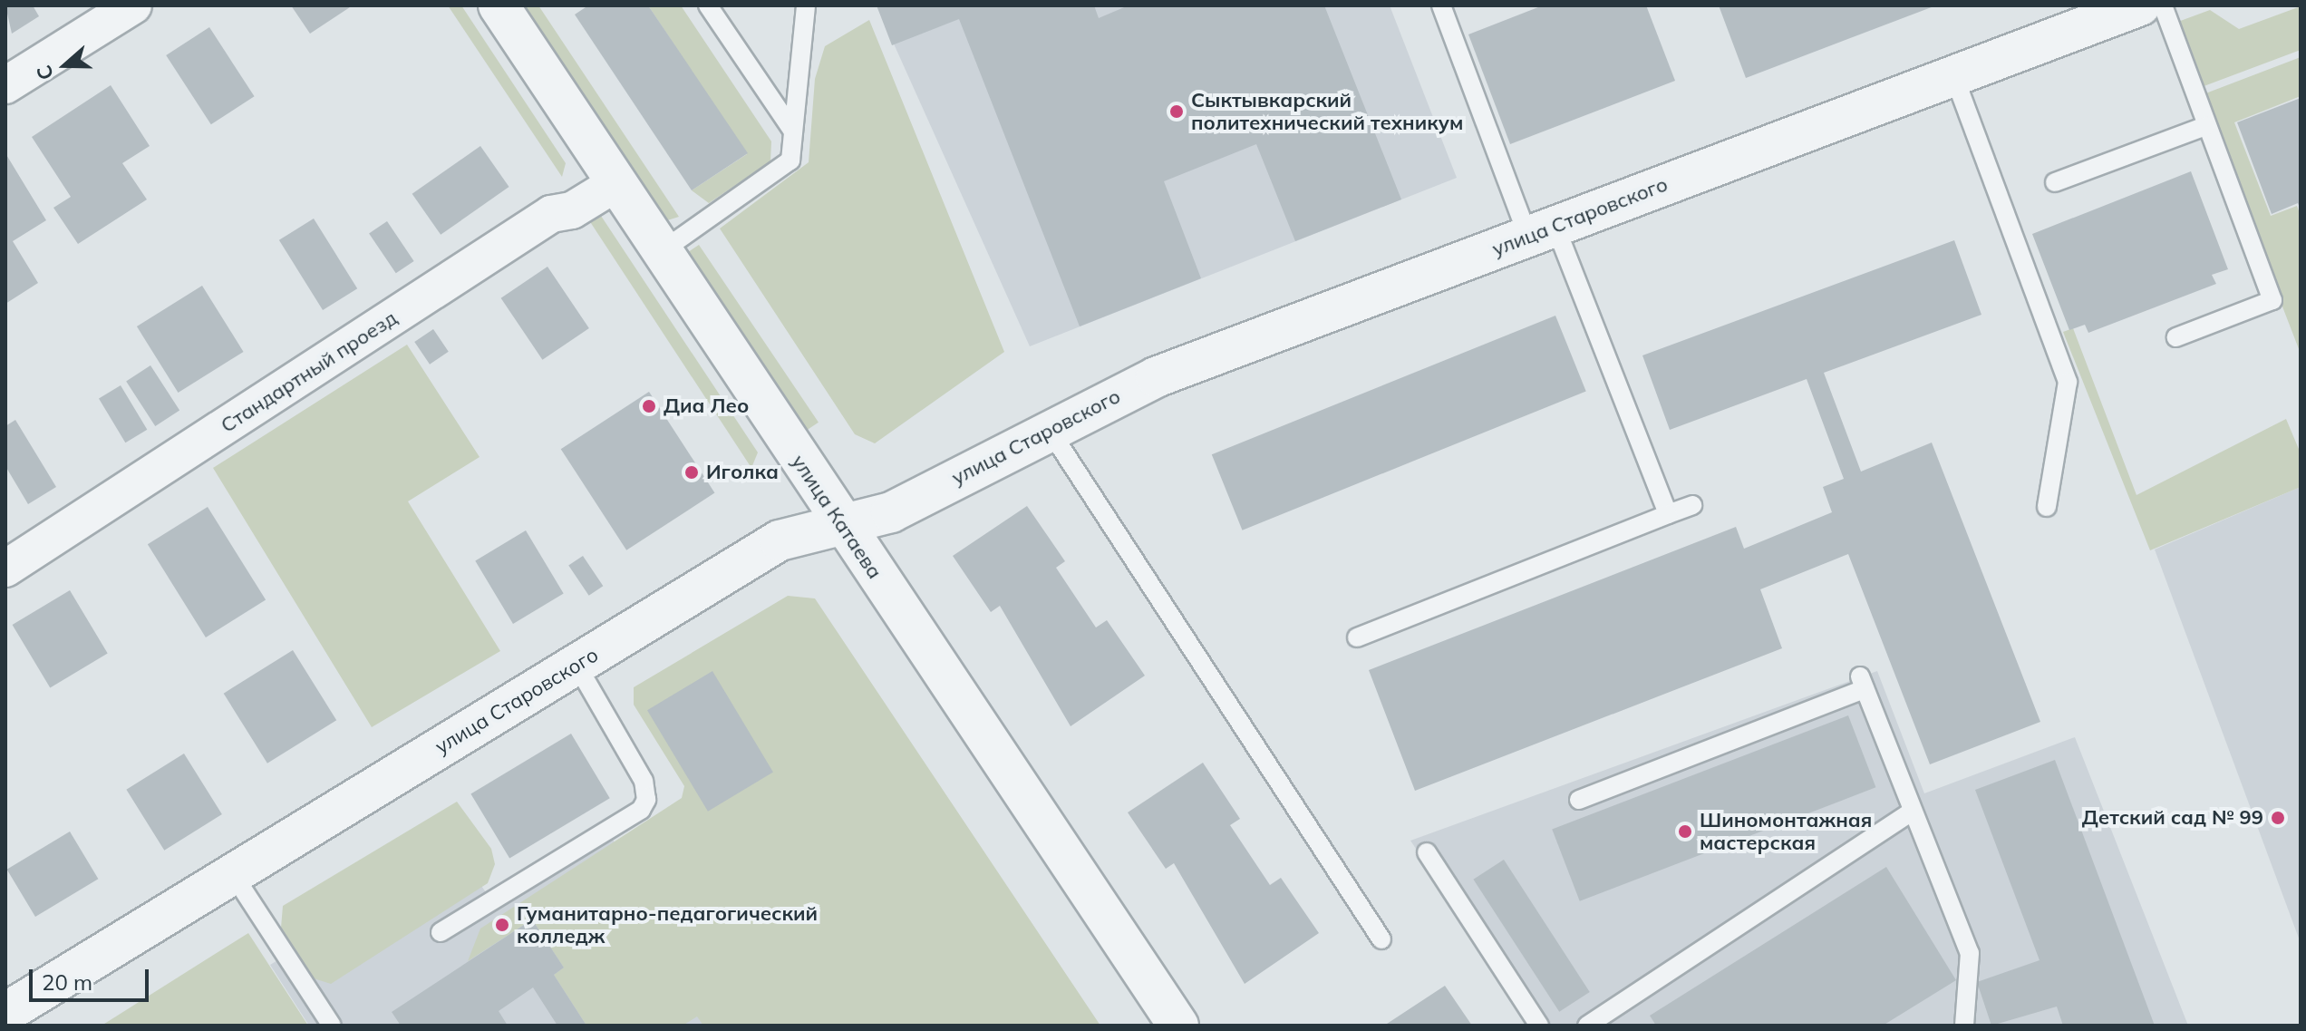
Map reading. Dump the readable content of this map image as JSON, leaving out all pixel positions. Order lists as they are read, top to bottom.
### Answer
{
  "streets": {
    "street": ["улица Старовского", "Стандартный проезд", "улица Катаева"]
  },
  "crossings": [
    ["улица Старовского", "улица Катаева"],
    ["Стандартный проезд", "улица Катаева"]
  ],
  "places": [
    "Сыктывкарский политехнический техникум",
    "Диа Лео",
    "Иголка",
    "Детский сад № 99",
    "Шиномонтажная мастерская",
    "Гуманитарно-педагогический колледж"
  ],
  "scale_bar": "20 m",
  "north": "left"
}
